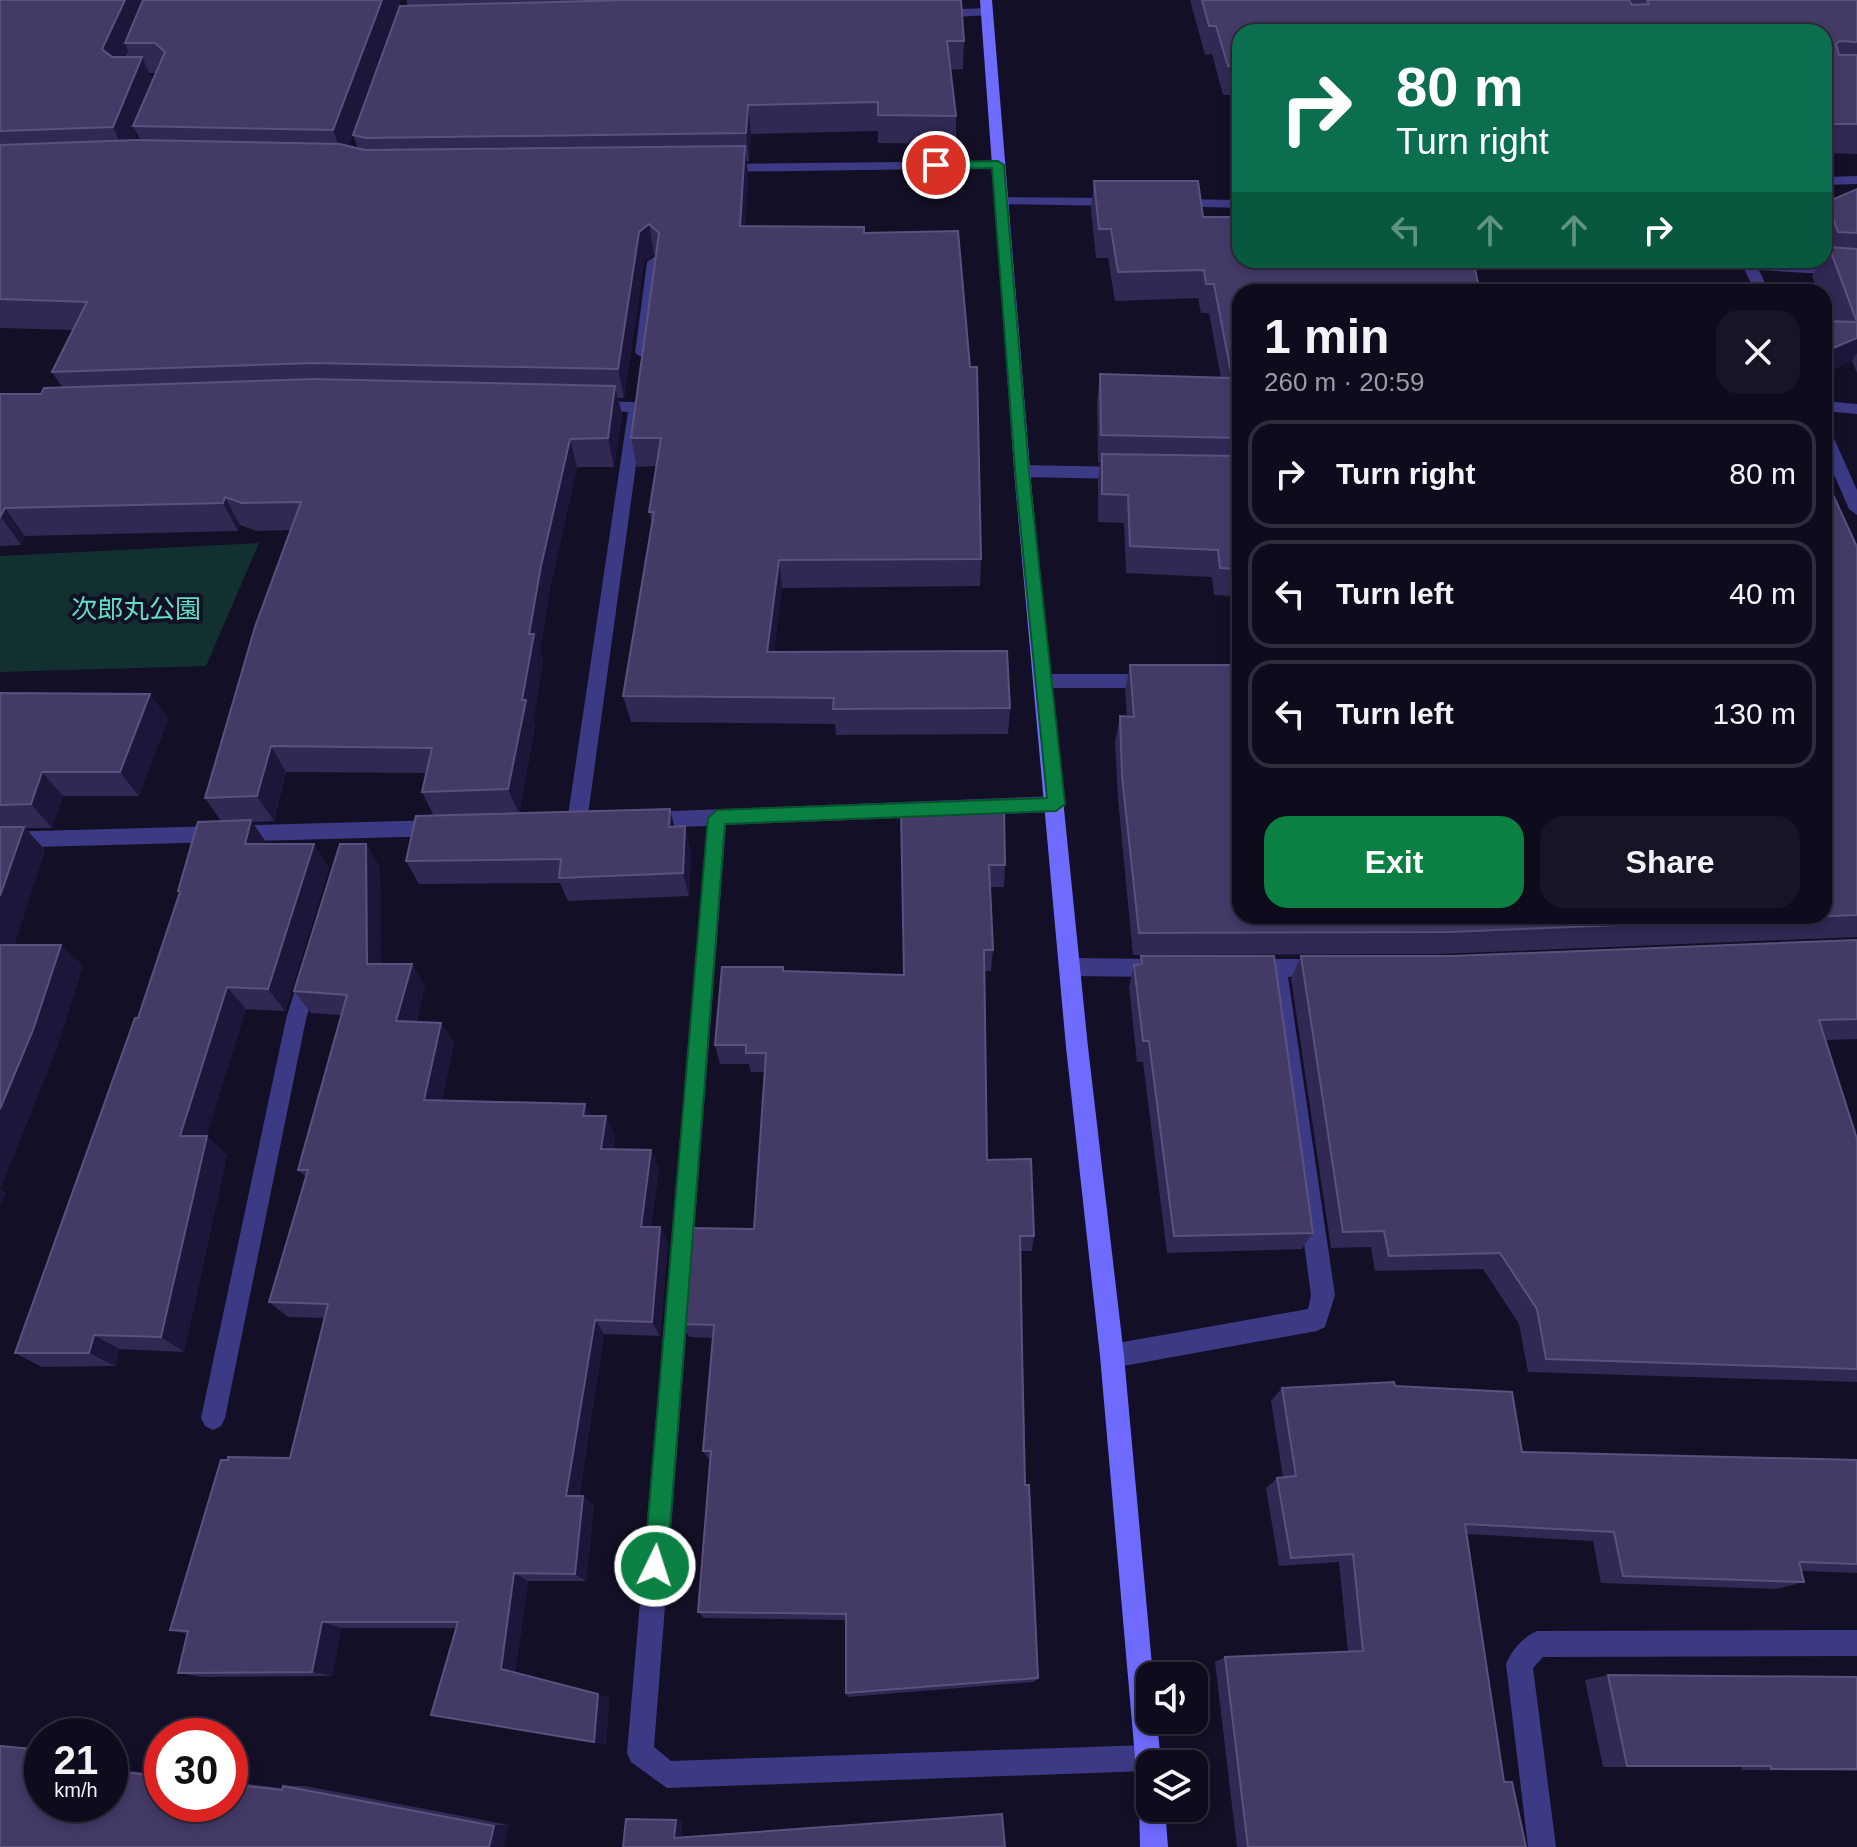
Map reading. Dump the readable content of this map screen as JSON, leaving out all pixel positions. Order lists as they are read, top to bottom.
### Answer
{
  "parks": ["次郎丸公園"],
  "page": {
    "turn": ["80 m", "Turn right"],
    "heading": ["1 min", "260 m · 20:59"],
    "list": [
      {
        "name": "Turn right",
        "value": "80 m"
      },
      {
        "name": "Turn left",
        "value": "40 m"
      },
      {
        "name": "Turn left",
        "value": "130 m"
      }
    ],
    "buttons": ["Exit", "Share"],
    "speed": "21 km/h",
    "limit": "30"
  }
}
